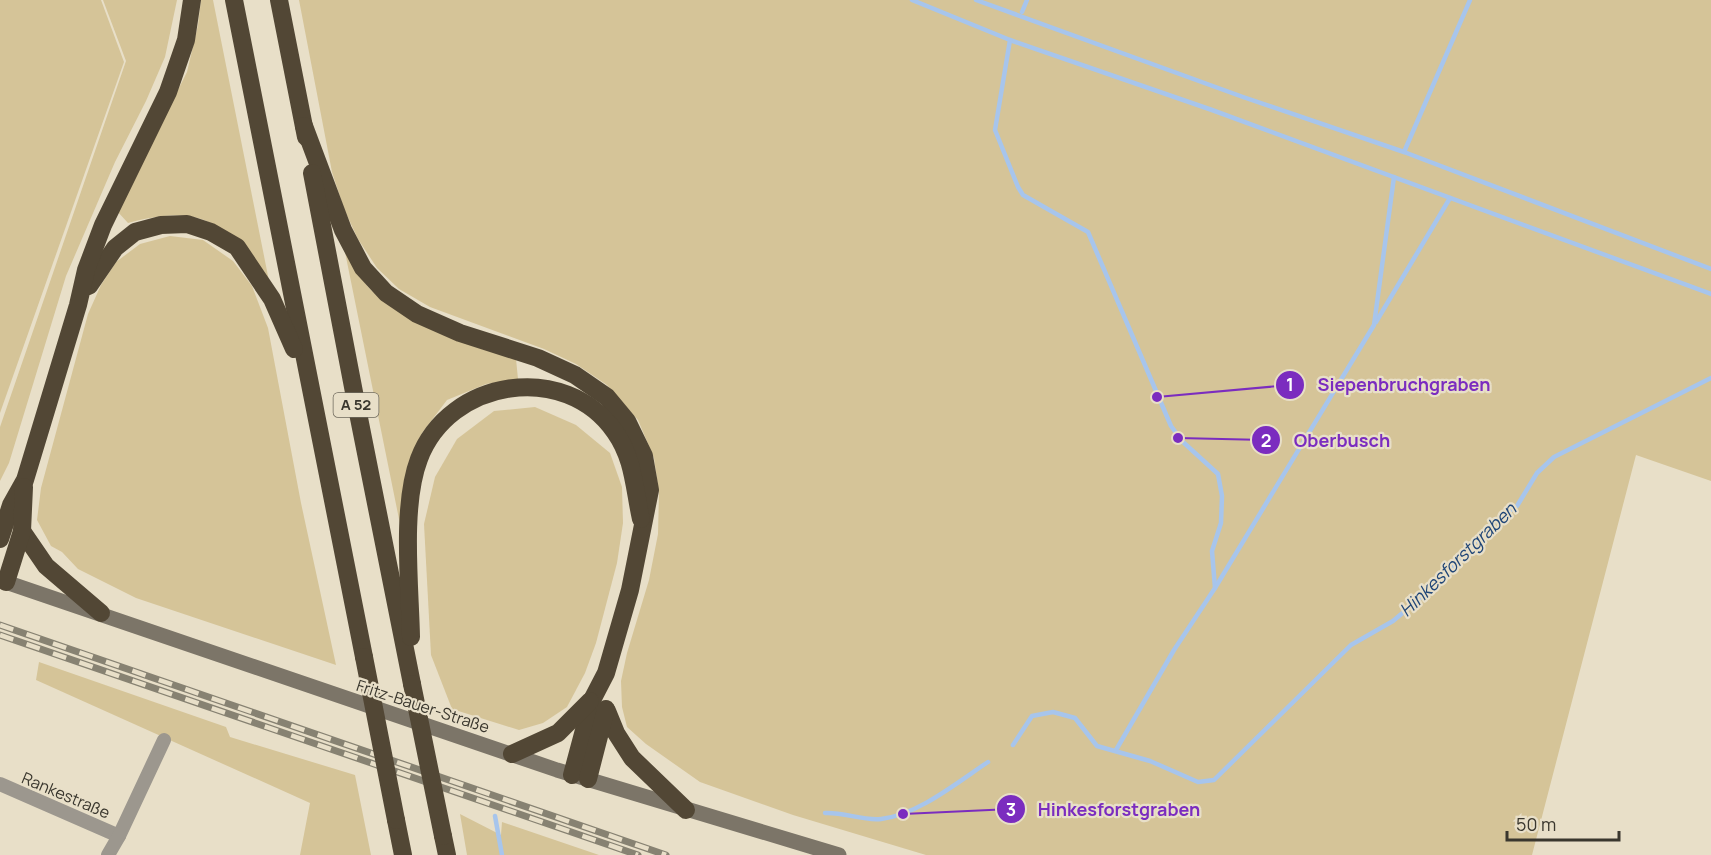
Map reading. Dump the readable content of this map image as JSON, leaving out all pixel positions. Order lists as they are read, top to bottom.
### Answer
{
  "streets": {
    "highway": ["A 52"],
    "main road": ["Fritz-Bauer-Straße"],
    "street": ["Rankestraße"]
  },
  "water": ["Hinkesforstgraben"],
  "places": ["Siepenbruchgraben", "Oberbusch", "Hinkesforstgraben"],
  "scale_bar": "50 m"
}
